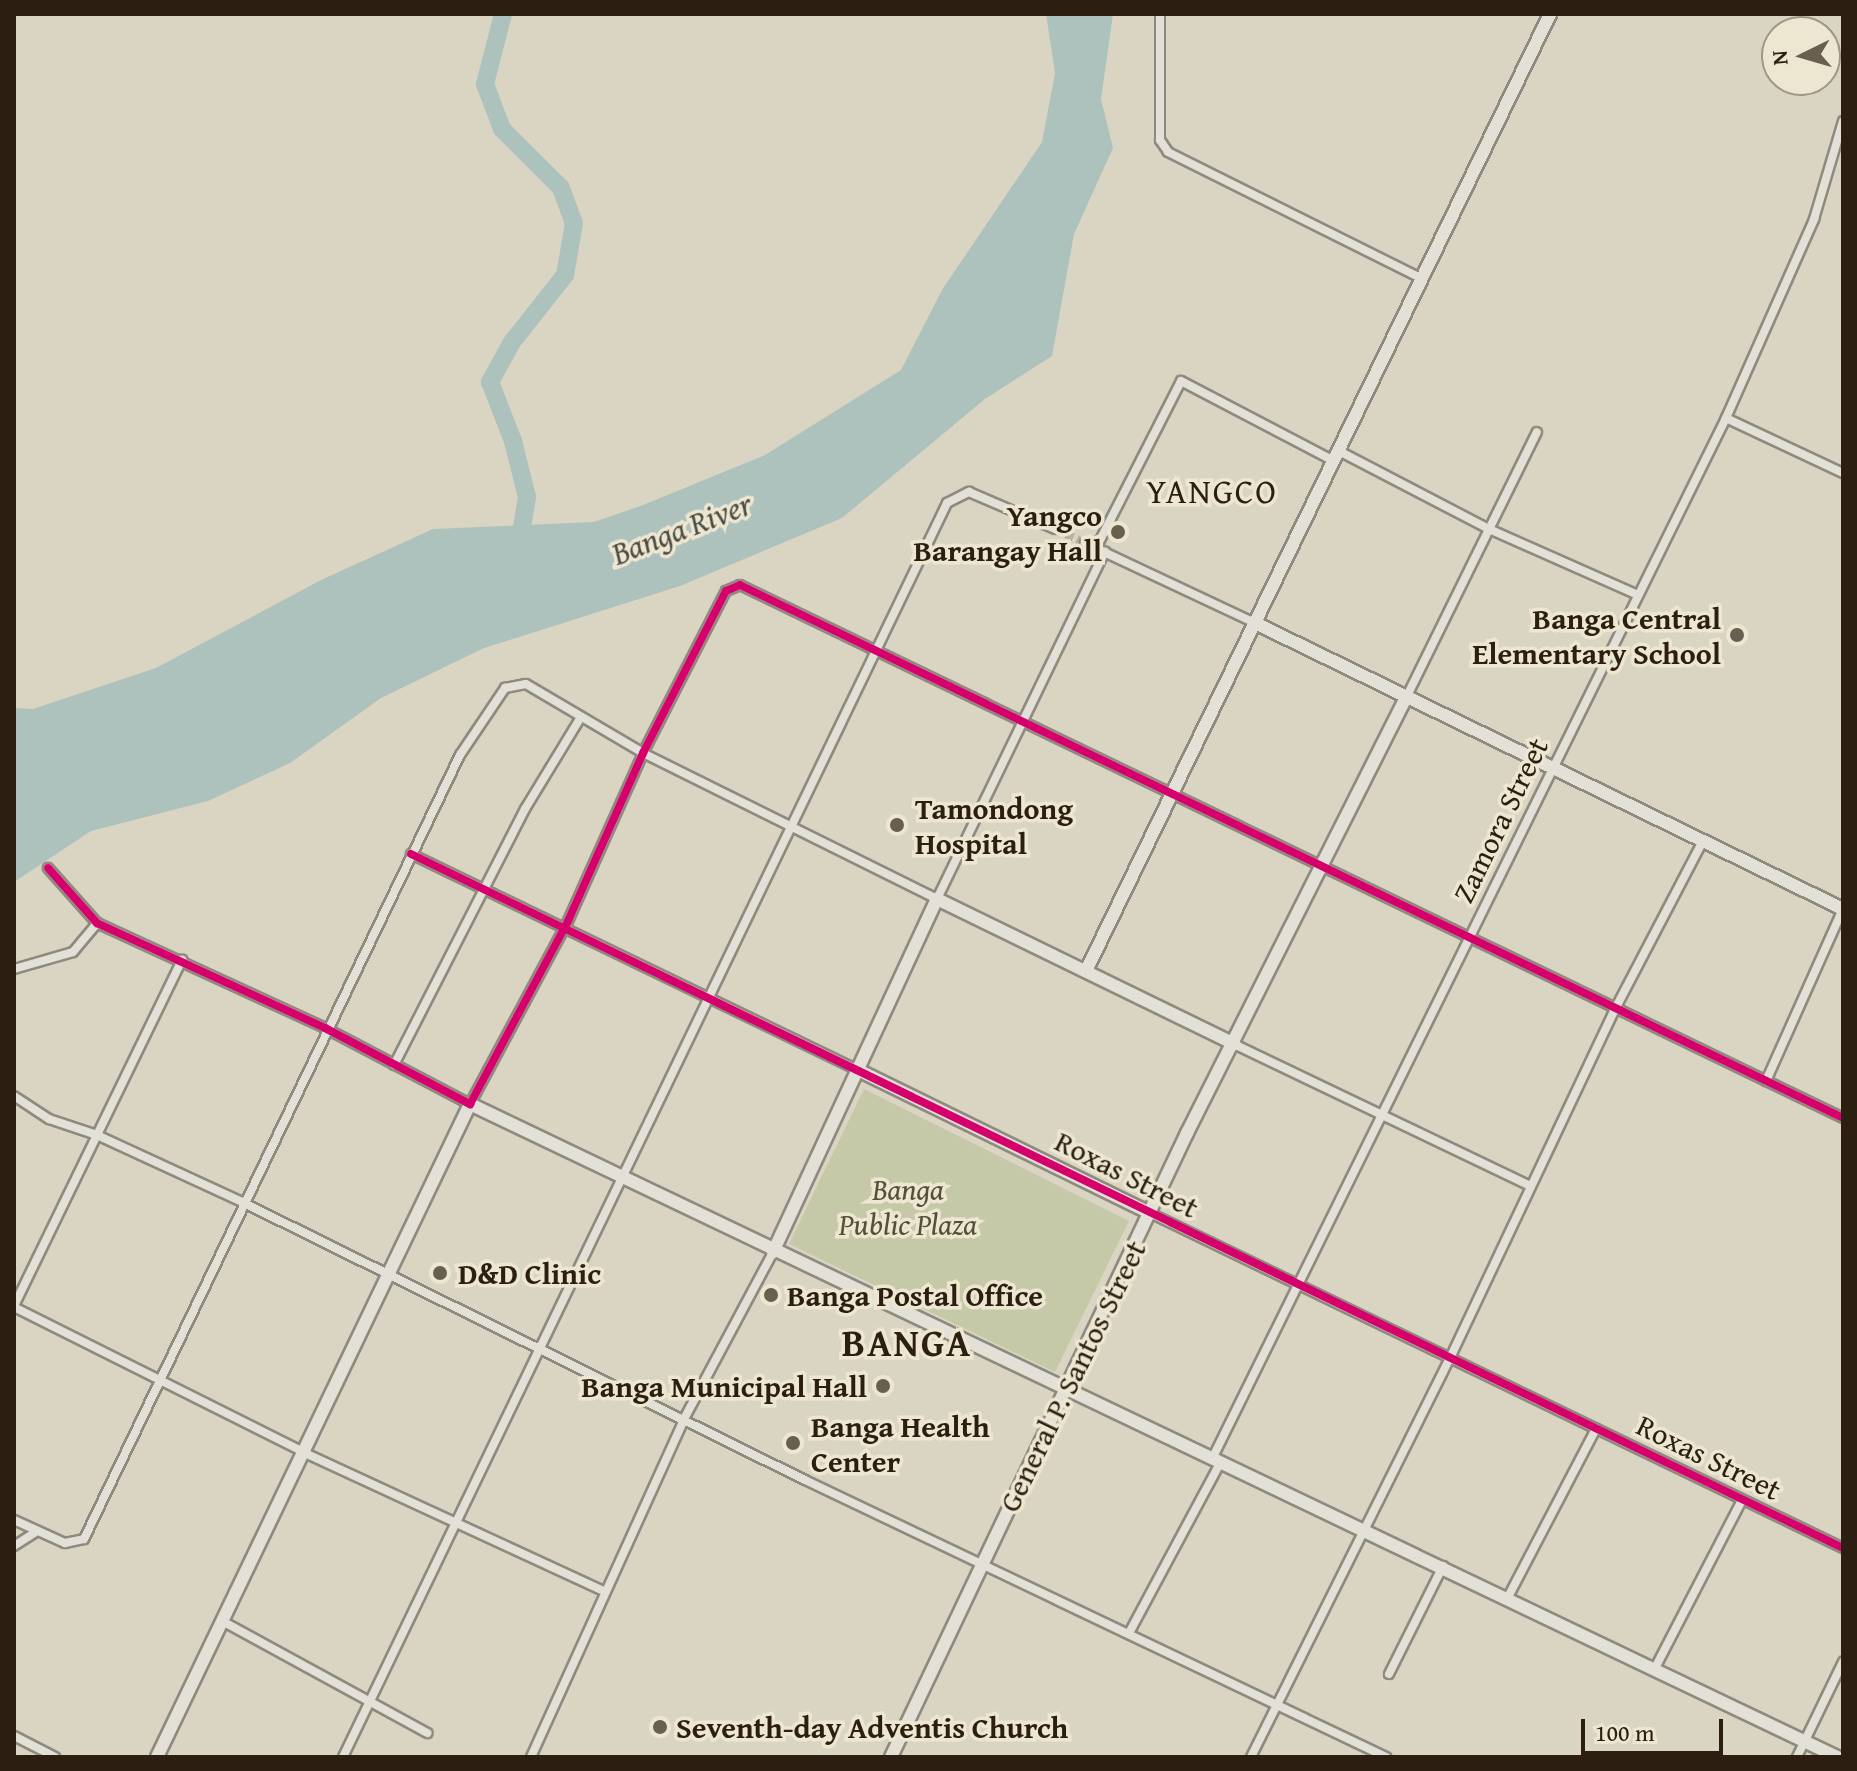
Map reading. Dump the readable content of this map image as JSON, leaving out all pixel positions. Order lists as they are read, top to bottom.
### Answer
{
  "streets": {
    "main road": ["Roxas Street", "General P. Santos Street"],
    "street": ["Zamora Street"]
  },
  "crossings": [
    ["Zamora Street", "Roxas Street"],
    ["Roxas Street", "General P. Santos Street"]
  ],
  "districts": ["YANGCO", "BANGA"],
  "water": ["Banga River"],
  "parks": ["Banga Public Plaza"],
  "places": [
    "Yangco Barangay Hall",
    "Banga Central Elementary School",
    "Tamondong Hospital",
    "D&D Clinic",
    "Banga Postal Office",
    "Banga Municipal Hall",
    "Banga Health Center",
    "Seventh-day Adventis Church"
  ],
  "scale_bar": "100 m",
  "north": "left"
}
